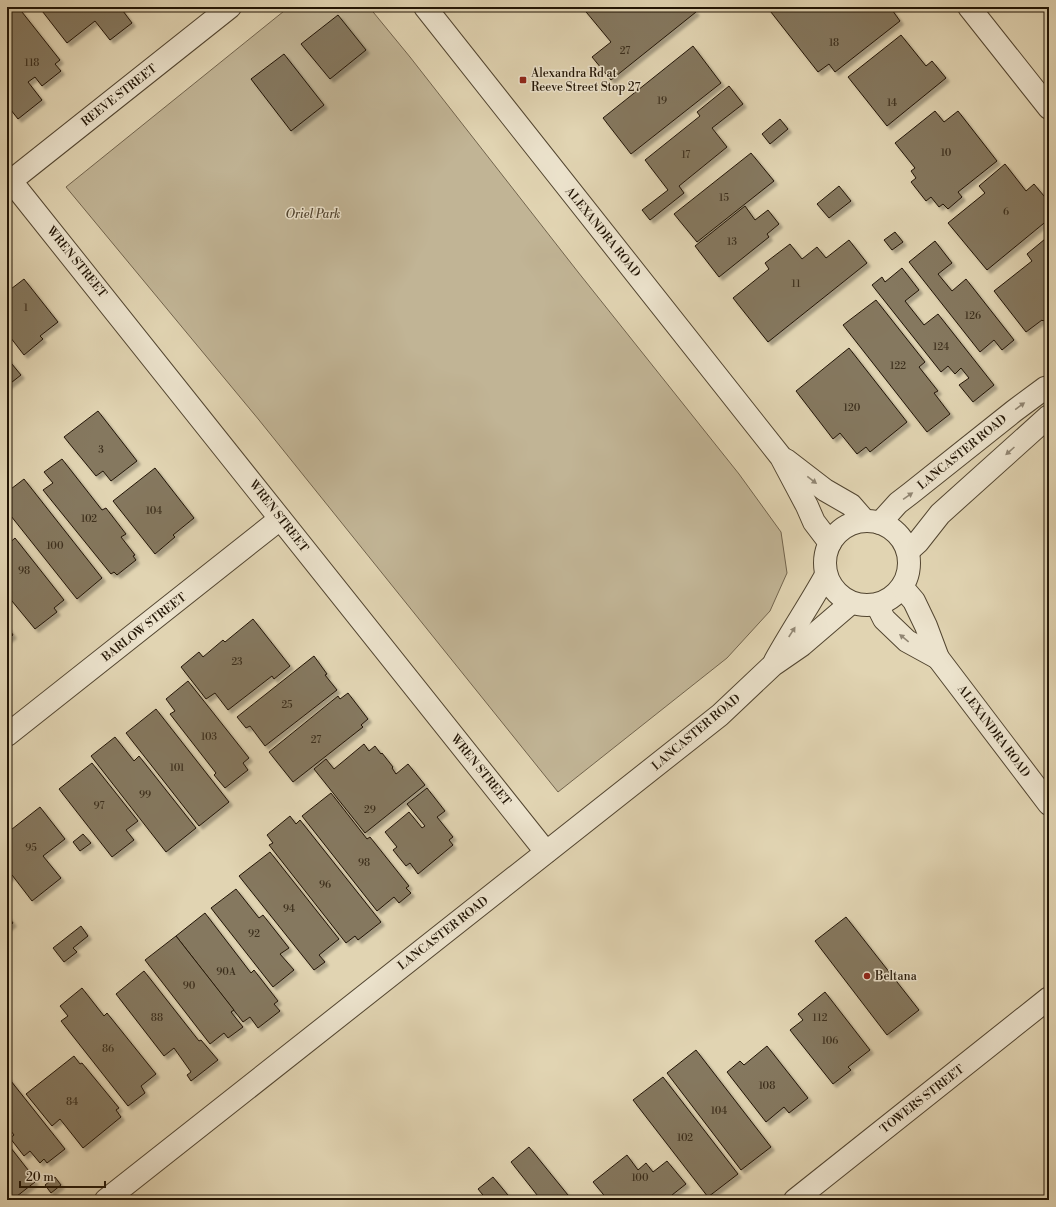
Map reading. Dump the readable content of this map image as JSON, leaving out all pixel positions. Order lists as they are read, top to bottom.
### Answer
{
  "streets": {
    "street": [
      "REEVE STREET",
      "ALEXANDRA ROAD",
      "WREN STREET",
      "LANCASTER ROAD",
      "BARLOW STREET",
      "TOWERS STREET"
    ]
  },
  "crossings": [
    ["REEVE STREET", "WREN STREET"],
    ["ALEXANDRA ROAD", "LANCASTER ROAD"],
    ["WREN STREET", "LANCASTER ROAD"],
    ["WREN STREET", "BARLOW STREET"]
  ],
  "parks": ["Oriel Park"],
  "places": {
    "transit": ["Alexandra Rd at Reeve Street Stop 27"],
    "other": ["Beltana"]
  },
  "house_numbers": [
    "18",
    "27",
    "118",
    "19",
    "14",
    "10",
    "17",
    "15",
    "6",
    "13",
    "11",
    "1",
    "126",
    "124",
    "122",
    "120",
    "3",
    "104",
    "102",
    "100",
    "98",
    "23",
    "25",
    "103",
    "27",
    "101",
    "99",
    "97",
    "29",
    "95",
    "98",
    "96",
    "94",
    "92",
    "90A",
    "90",
    "88",
    "112",
    "106",
    "86",
    "108",
    "84",
    "104",
    "102",
    "100"
  ],
  "scale_bar": "20 m"
}
